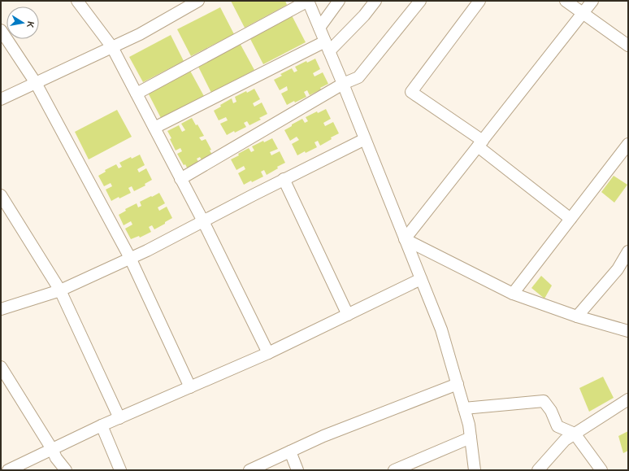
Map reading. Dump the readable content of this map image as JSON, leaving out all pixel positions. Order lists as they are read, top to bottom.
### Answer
{
  "north": "right"
}
